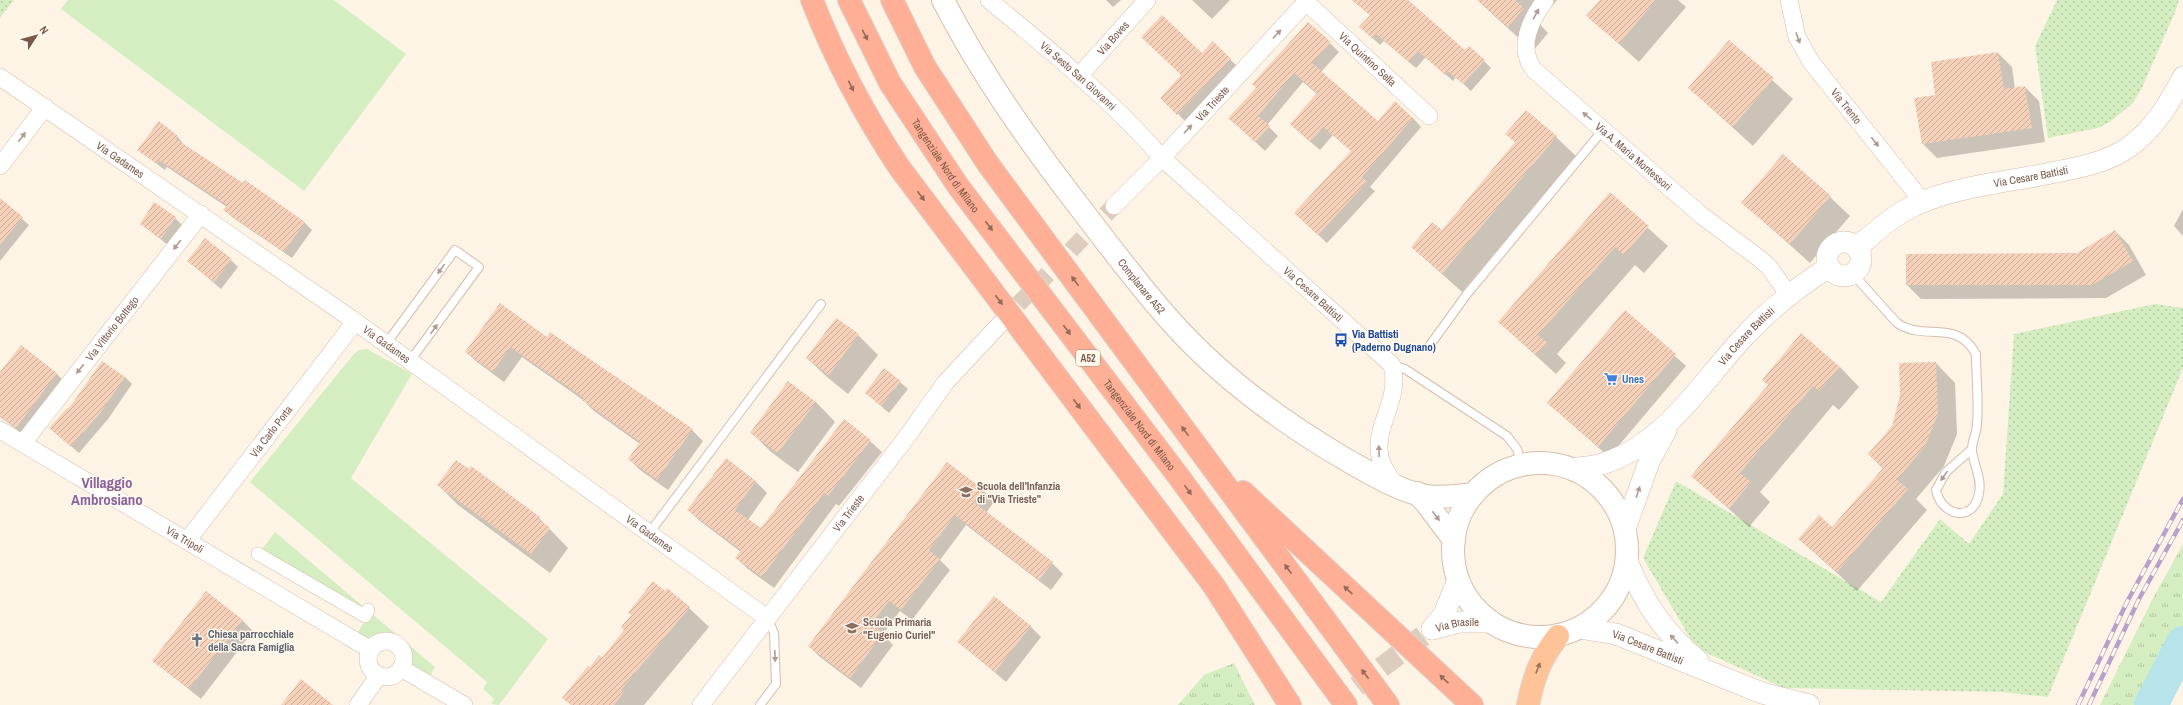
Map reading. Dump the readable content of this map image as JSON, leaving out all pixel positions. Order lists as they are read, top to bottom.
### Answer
{
  "streets": {
    "highway": ["Tangenziale Nord di Milano", "A52"],
    "main road": ["Complanare A52"],
    "street": [
      "Via Boves",
      "Via Quintino Sella",
      "Via Sesto San Giovanni",
      "Via Trieste",
      "Via Trento",
      "Via A. Maria Montessori",
      "Via Gadames",
      "Via Cesare Battisti",
      "Via Vittorio Bottego",
      "Via Carlo Porta",
      "Via Tripoli",
      "Via Brasile"
    ]
  },
  "crossings": [
    ["Via Boves", "Via Sesto San Giovanni"],
    ["Via Quintino Sella", "Via Trieste"],
    ["Via Sesto San Giovanni", "Via Trieste"],
    ["Via Sesto San Giovanni", "Via Cesare Battisti"],
    ["Via Trieste", "Via Gadames"],
    ["Via Trieste", "Via Cesare Battisti"],
    ["Via Trento", "Via Cesare Battisti"],
    ["Via A. Maria Montessori", "Via Cesare Battisti"],
    ["Via Gadames", "Via Vittorio Bottego"],
    ["Via Gadames", "Via Carlo Porta"],
    ["Via Vittorio Bottego", "Via Tripoli"],
    ["Via Carlo Porta", "Via Tripoli"]
  ],
  "one_way": ["Via Trento", "Via Vittorio Bottego"],
  "districts": ["Villaggio Ambrosiano"],
  "places": {
    "bus stop": ["Via Battisti (Paderno Dugnano)"],
    "supermarket": ["Unes"],
    "school or university": ["Scuola dell'Infanzia di \"Via Trieste\"", "Scuola Primaria \"Eugenio Curiel\""],
    "church": ["Chiesa parrocchiale della Sacra Famiglia"]
  },
  "north": "top right"
}
